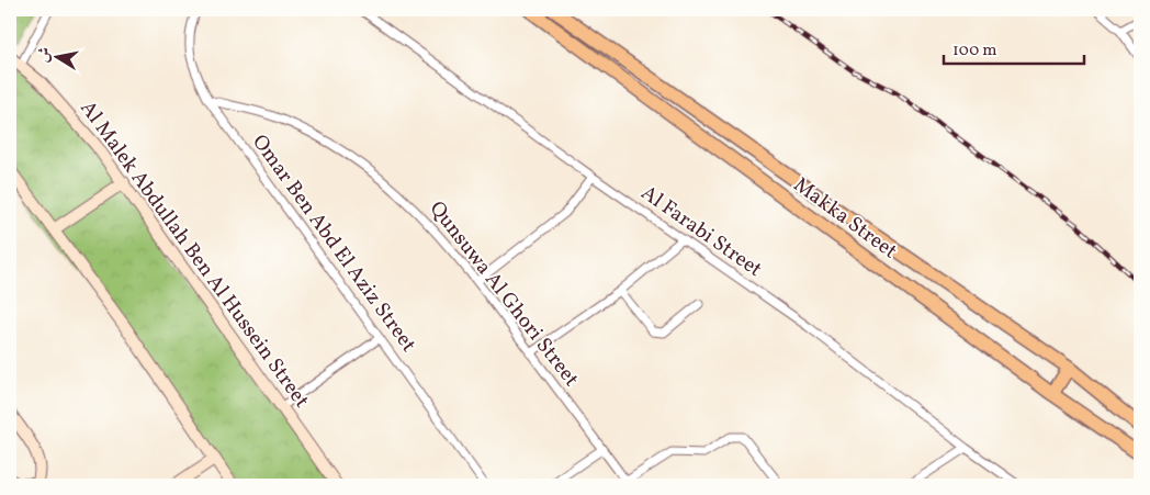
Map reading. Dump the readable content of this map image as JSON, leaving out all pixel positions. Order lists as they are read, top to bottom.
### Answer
{
  "streets": {
    "main road": ["Makka Street", "Al Malek Abdullah Ben Al Hussein Street"],
    "street": ["Al Farabi Street", "Omar Ben Abd El Aziz Street", "Qunsuwa Al Ghori Street"]
  },
  "crossings": [
    ["Omar Ben Abd El Aziz Street", "Qunsuwa Al Ghori Street"]
  ],
  "scale_bar": "100 m",
  "north": "left"
}
